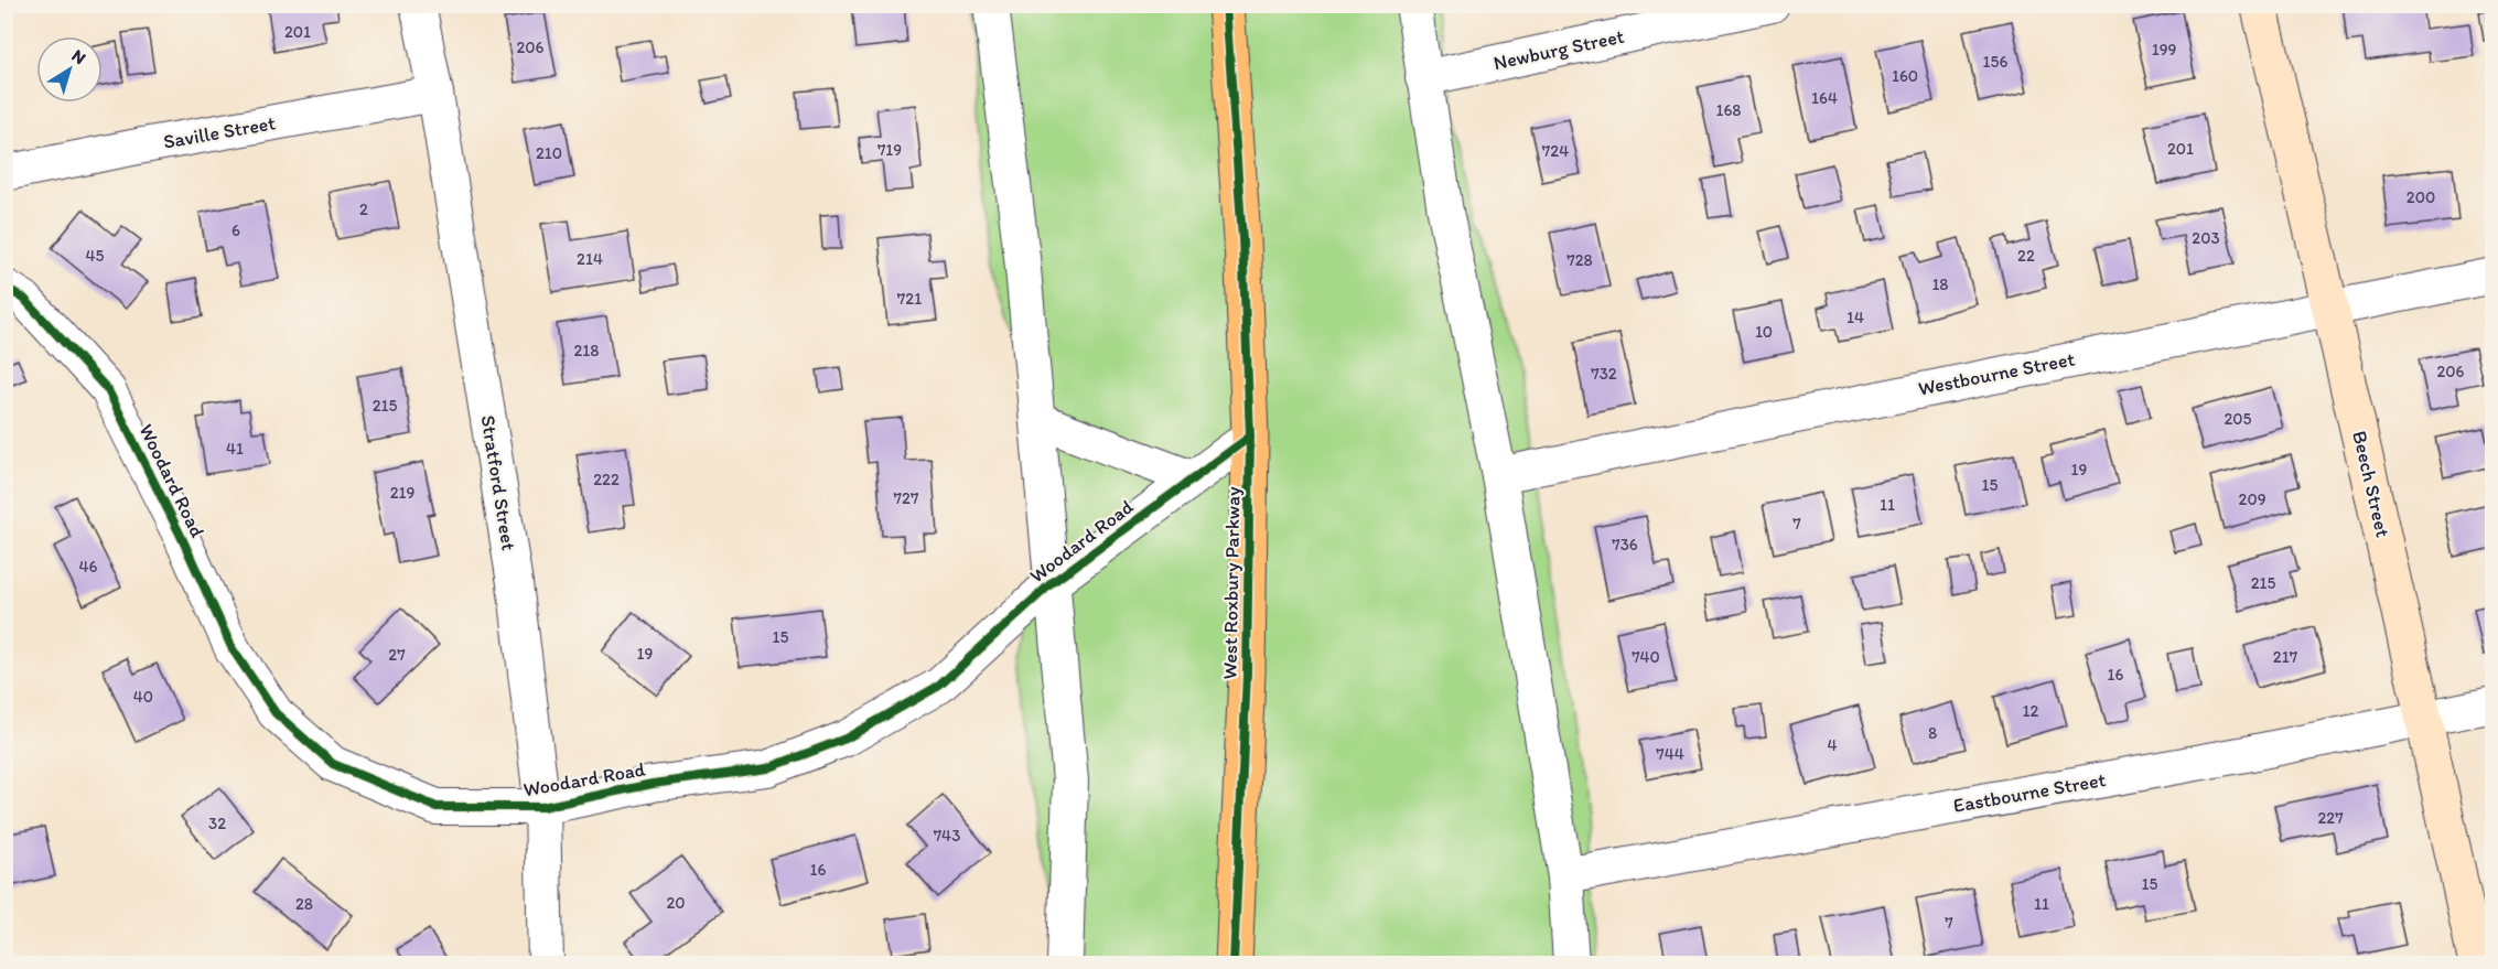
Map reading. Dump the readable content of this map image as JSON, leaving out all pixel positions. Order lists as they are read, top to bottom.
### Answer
{
  "streets": {
    "main road": ["West Roxbury Parkway"],
    "street": [
      "Newburg Street",
      "Saville Street",
      "Westbourne Street",
      "Woodard Road",
      "Stratford Street",
      "Beech Street",
      "Eastbourne Street"
    ]
  },
  "crossings": [
    ["Saville Street", "Stratford Street"],
    ["Westbourne Street", "Beech Street"],
    ["Woodard Road", "Stratford Street"],
    ["Woodard Road", "West Roxbury Parkway"],
    ["Beech Street", "Eastbourne Street"]
  ],
  "house_numbers": [
    "201",
    "206",
    "199",
    "156",
    "160",
    "164",
    "168",
    "201",
    "719",
    "724",
    "210",
    "200",
    "2",
    "6",
    "203",
    "45",
    "22",
    "214",
    "728",
    "18",
    "721",
    "14",
    "10",
    "218",
    "206",
    "732",
    "215",
    "205",
    "41",
    "19",
    "222",
    "15",
    "219",
    "727",
    "209",
    "11",
    "7",
    "736",
    "46",
    "215",
    "15",
    "19",
    "27",
    "740",
    "217",
    "16",
    "40",
    "12",
    "8",
    "4",
    "744",
    "227",
    "32",
    "743",
    "16",
    "15",
    "20",
    "28",
    "11",
    "7"
  ],
  "north": "top right"
}
